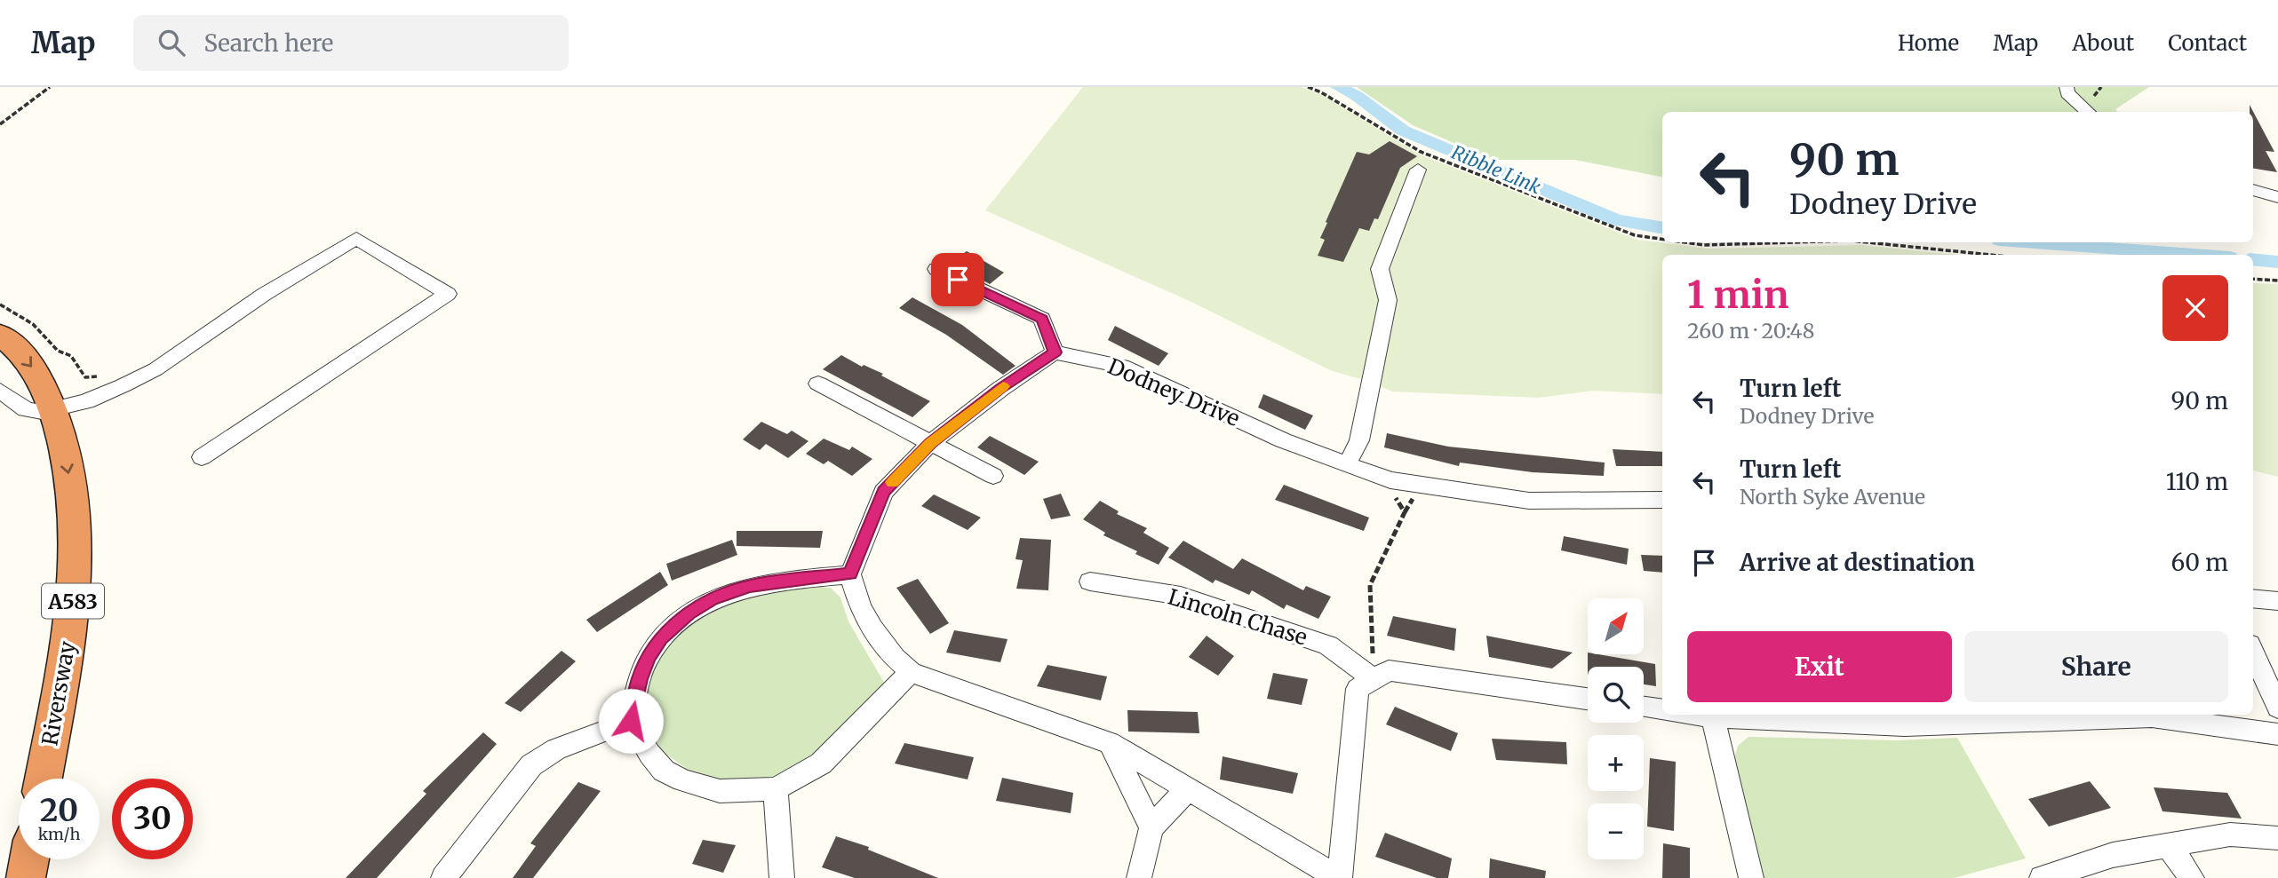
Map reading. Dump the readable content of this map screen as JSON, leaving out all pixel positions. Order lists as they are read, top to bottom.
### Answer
{
  "streets": {
    "highway": ["A583", "Riversway"],
    "street": ["Dodney Drive", "Lincoln Chase"]
  },
  "one_way": ["Riversway"],
  "water": ["Ribble Link"],
  "north": "top right",
  "page": {
    "header": "Map",
    "search": "Search here",
    "nav": [
      "Home",
      "Map",
      "About",
      "Contact"
    ],
    "turn": ["90 m", "Dodney Drive"],
    "heading": ["1 min", "260 m · 20:48"],
    "list": [
      {
        "name": "Turn left",
        "note": "Dodney Drive",
        "value": "90 m"
      },
      {
        "name": "Turn left",
        "note": "North Syke Avenue",
        "value": "110 m"
      },
      {
        "name": "Arrive at destination",
        "value": "60 m"
      }
    ],
    "map_buttons": ["+", "−"],
    "buttons": ["Exit", "Share"],
    "speed": "20 km/h",
    "limit": "30"
  }
}
